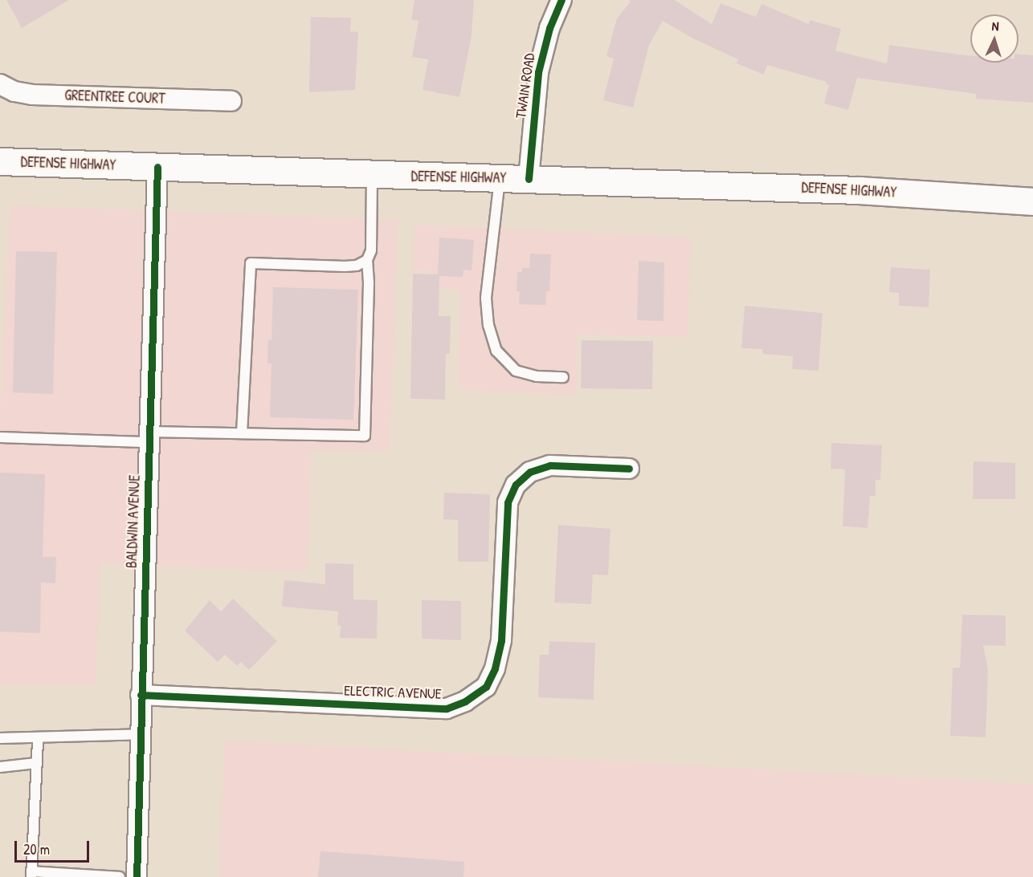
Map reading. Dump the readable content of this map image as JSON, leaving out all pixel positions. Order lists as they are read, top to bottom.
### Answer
{
  "streets": {
    "main road": ["DEFENSE HIGHWAY"],
    "street": [
      "TWAIN ROAD",
      "GREENTREE COURT",
      "BALDWIN AVENUE",
      "ELECTRIC AVENUE"
    ]
  },
  "crossings": [
    ["TWAIN ROAD", "DEFENSE HIGHWAY"],
    ["DEFENSE HIGHWAY", "BALDWIN AVENUE"],
    ["BALDWIN AVENUE", "ELECTRIC AVENUE"]
  ],
  "scale_bar": "20 m",
  "north": "top"
}
